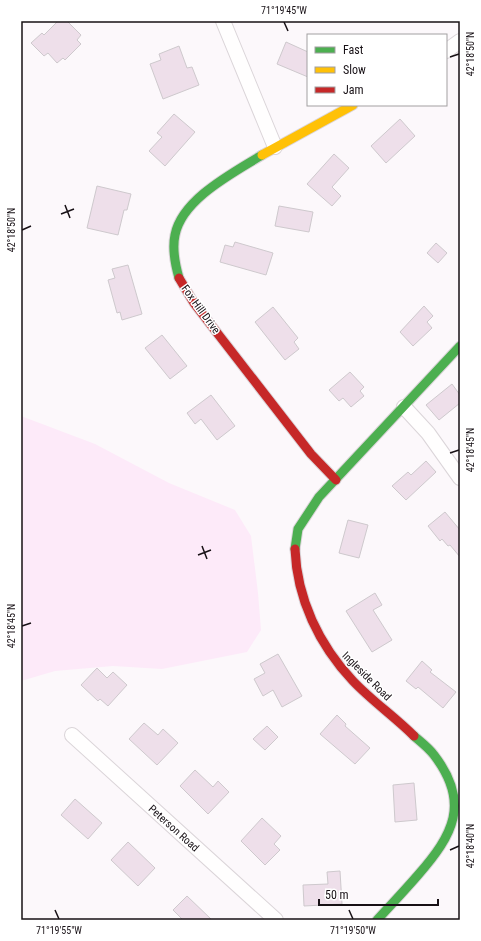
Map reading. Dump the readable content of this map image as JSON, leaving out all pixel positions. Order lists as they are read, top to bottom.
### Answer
{
  "streets": {
    "street": ["Fox Hill Drive", "Ingleside Road", "Peterson Road"]
  },
  "crossings": [
    ["Fox Hill Drive", "Ingleside Road"]
  ],
  "legend": ["Fast", "Slow", "Jam"],
  "scale_bar": "50 m",
  "coordinates": [
    "71°19'45\"W",
    "42°18'50\"N",
    "42°18'45\"N",
    "42°18'40\"N",
    "71°19'55\"W",
    "71°19'50\"W"
  ]
}
